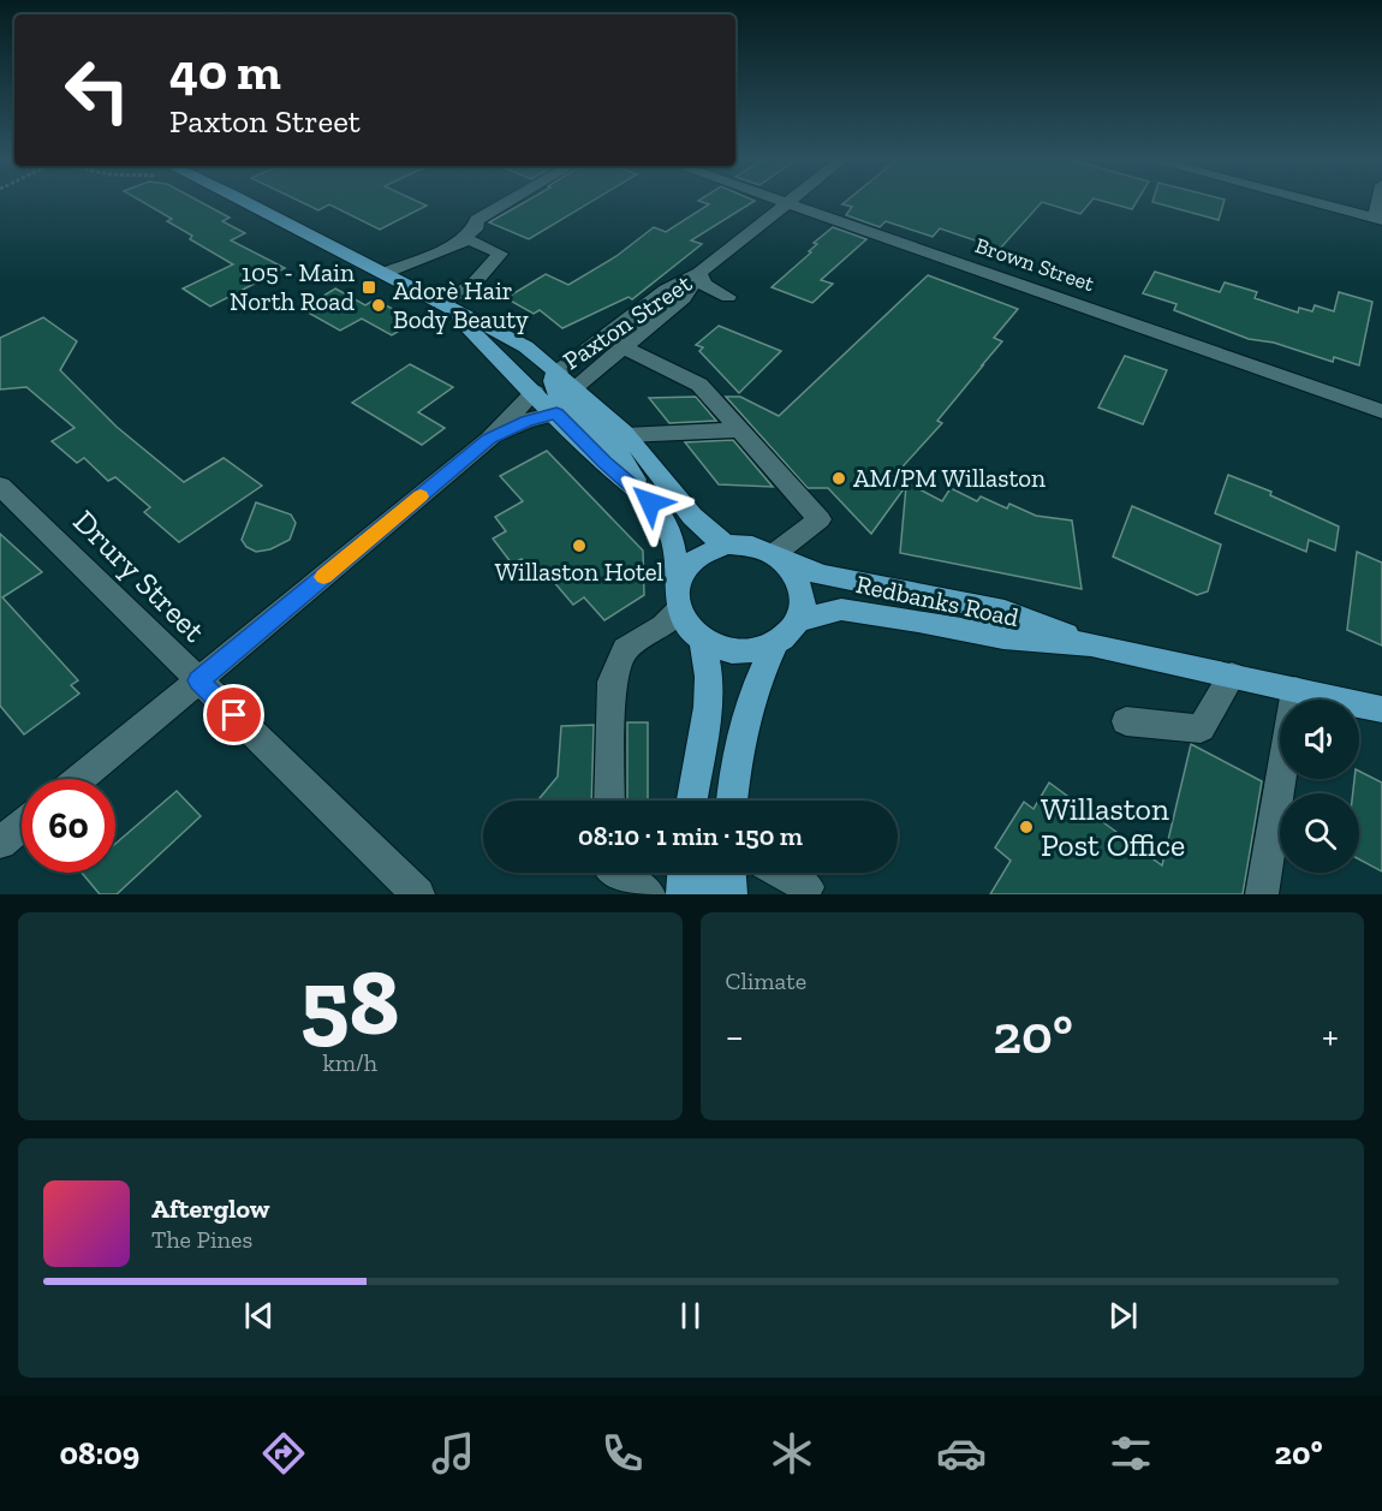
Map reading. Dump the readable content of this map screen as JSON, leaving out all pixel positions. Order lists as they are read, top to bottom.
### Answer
{
  "streets": {
    "main road": ["Redbanks Road"],
    "street": ["Brown Street", "Paxton Street", "Drury Street"]
  },
  "crossings": [
    ["Brown Street", "Paxton Street"]
  ],
  "places": {
    "transit": ["105 - Main North Road"],
    "other": [
      "Adorè Hair Body Beauty",
      "AM/PM Willaston",
      "Willaston Hotel",
      "Willaston Post Office"
    ]
  },
  "page": {
    "turn": ["40 m", "Paxton Street"],
    "limit": "60",
    "trip": "08:10 · 1 min · 150 m",
    "tile": [
      ["58", "km/h"],
      "Climate"
    ],
    "heat": ["−", "20°", "+"],
    "song": ["Afterglow", "The Pines"],
    "tabs": ["08:09", "20°"]
  }
}
